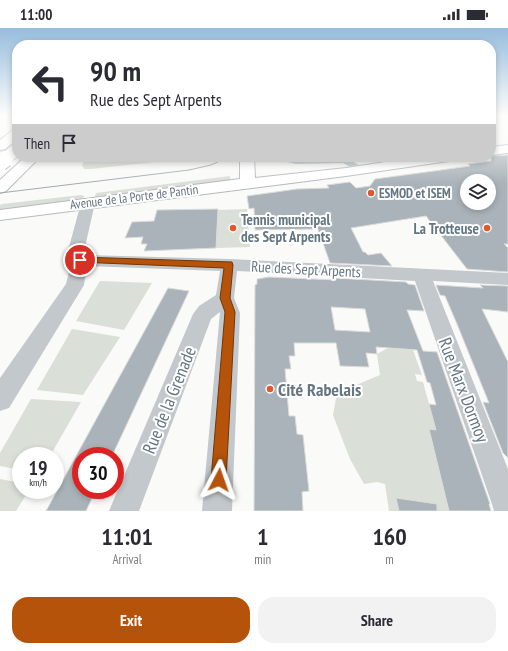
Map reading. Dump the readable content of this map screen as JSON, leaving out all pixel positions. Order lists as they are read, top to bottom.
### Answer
{
  "streets": {
    "main road": ["Avenue de la Porte de Pantin"],
    "street": ["Rue des Sept Arpents", "Rue Marx Dormoy", "Rue de la Grenade"]
  },
  "crossings": [
    ["Rue des Sept Arpents", "Rue Marx Dormoy"]
  ],
  "places": [
    "ESMOD et ISEM",
    "Tennis municipal des Sept Arpents",
    "La Trotteuse",
    "Cité Rabelais"
  ],
  "page": {
    "status": "11:00",
    "turn": ["90 m", "Rue des Sept Arpents"],
    "then": "Then",
    "speed": "19 km/h",
    "limit": "30",
    "eta": [
      "11:01",
      "Arrival",
      "1",
      "min",
      "160",
      "m"
    ],
    "buttons": ["Exit", "Share"]
  }
}
